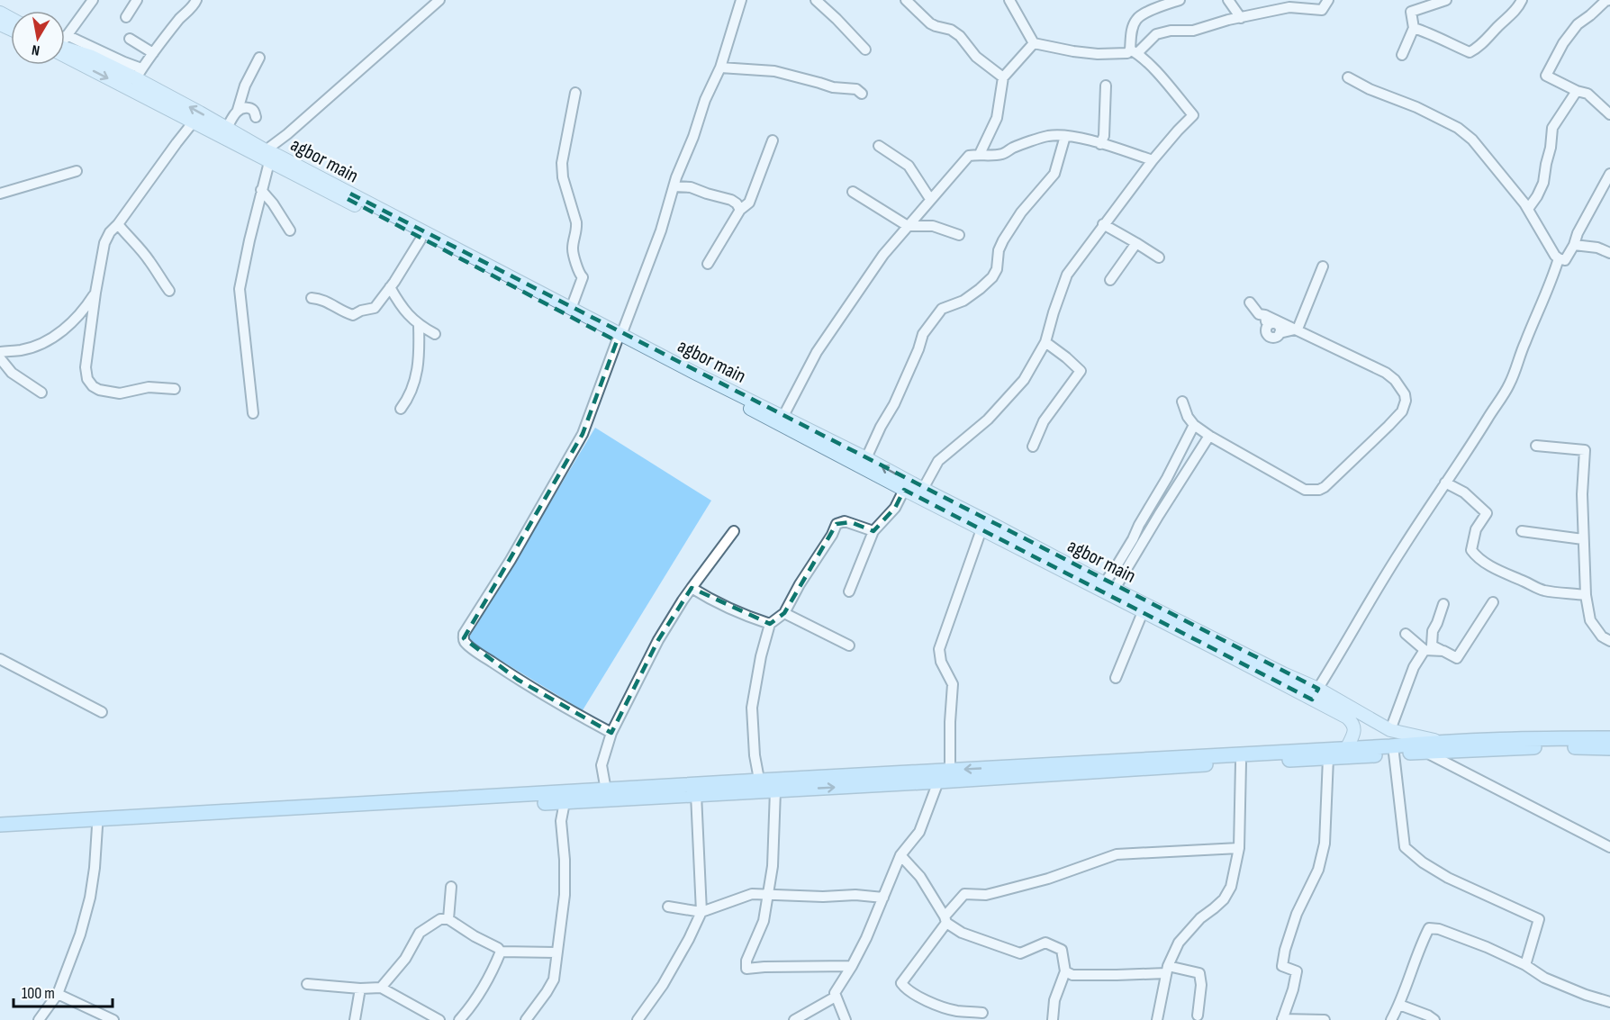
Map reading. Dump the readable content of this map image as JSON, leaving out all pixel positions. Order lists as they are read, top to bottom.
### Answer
{
  "streets": {
    "main road": ["agbor main"]
  },
  "scale_bar": "100 m",
  "north": "bottom"
}
